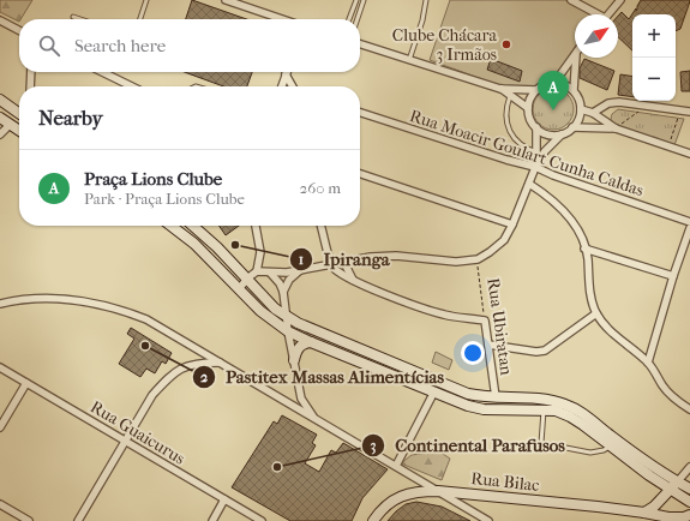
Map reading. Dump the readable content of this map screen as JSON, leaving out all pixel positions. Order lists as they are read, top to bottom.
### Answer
{
  "streets": {
    "main road": ["Rua Bilac"],
    "street": ["Rua Moacir Goulart Cunha Caldas", "Rua Ubiratan", "Rua Guaicurus"]
  },
  "places": [
    "Clube Chácara 3 Irmãos",
    "Ipiranga",
    "Pastitex Massas Alimentícias",
    "Continental Parafusos"
  ],
  "north": "top right",
  "page": {
    "map_buttons": ["+", "−"],
    "search": "Search here",
    "pins": "A",
    "heading": "Nearby",
    "list": [
      {
        "mark": "A",
        "name": "Praça Lions Clube",
        "note": "Park · Praça Lions Clube",
        "value": "260 m"
      }
    ]
  }
}
